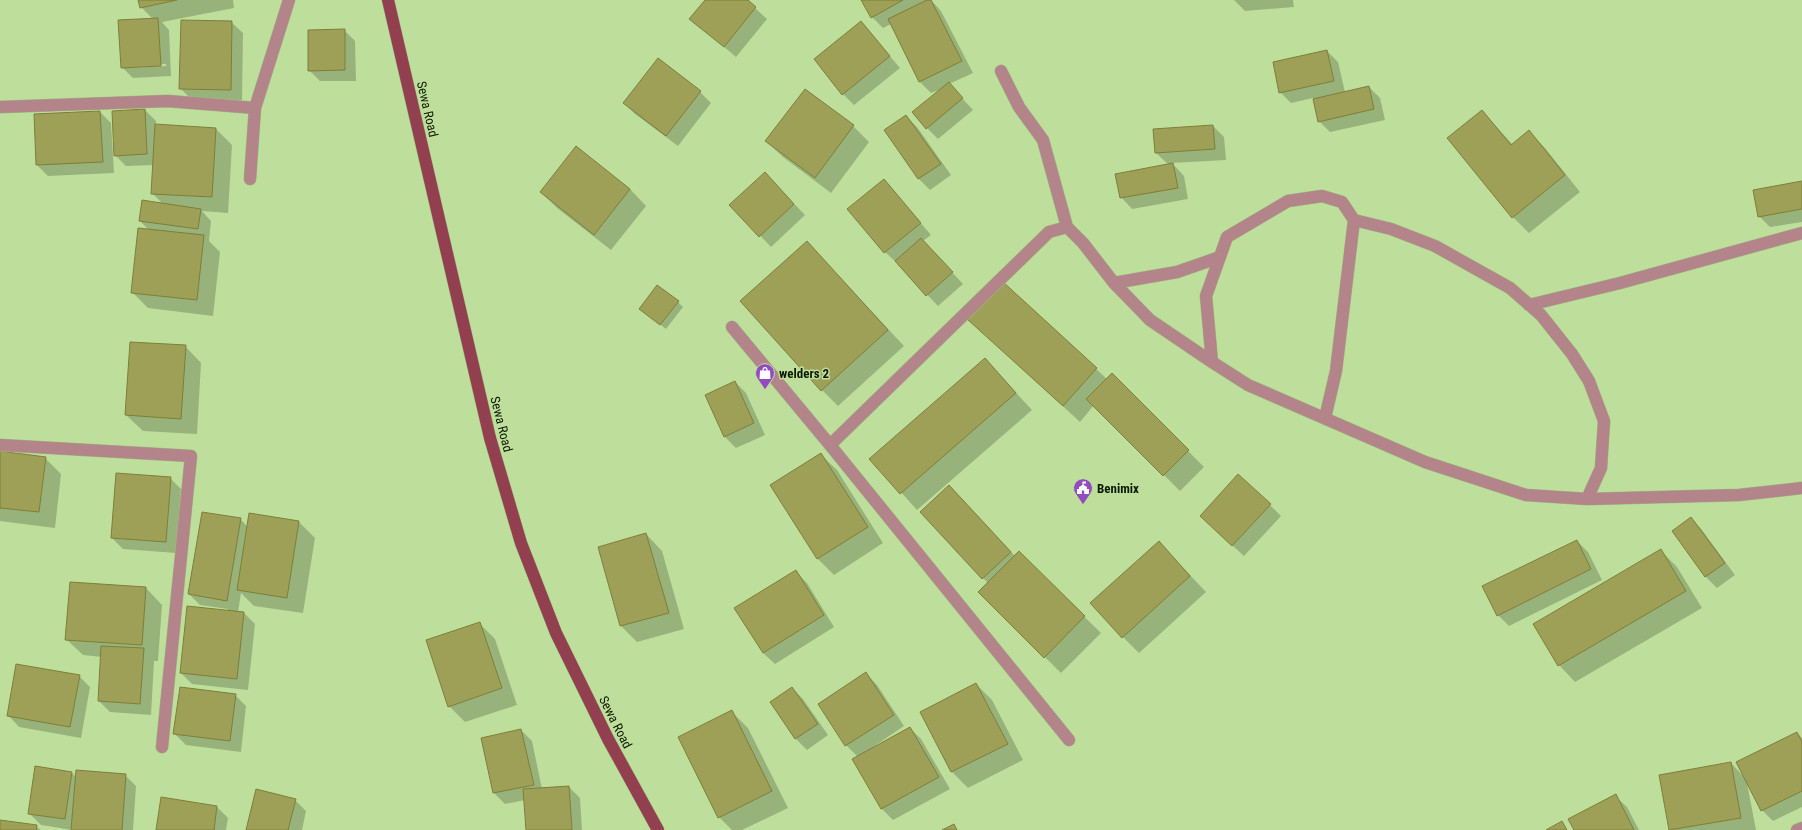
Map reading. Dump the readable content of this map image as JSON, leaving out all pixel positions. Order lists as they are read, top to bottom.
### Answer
{
  "streets": {
    "main road": ["Sewa Road"]
  },
  "places": {
    "shop": ["welders 2"],
    "public building": ["Benimix"]
  }
}
